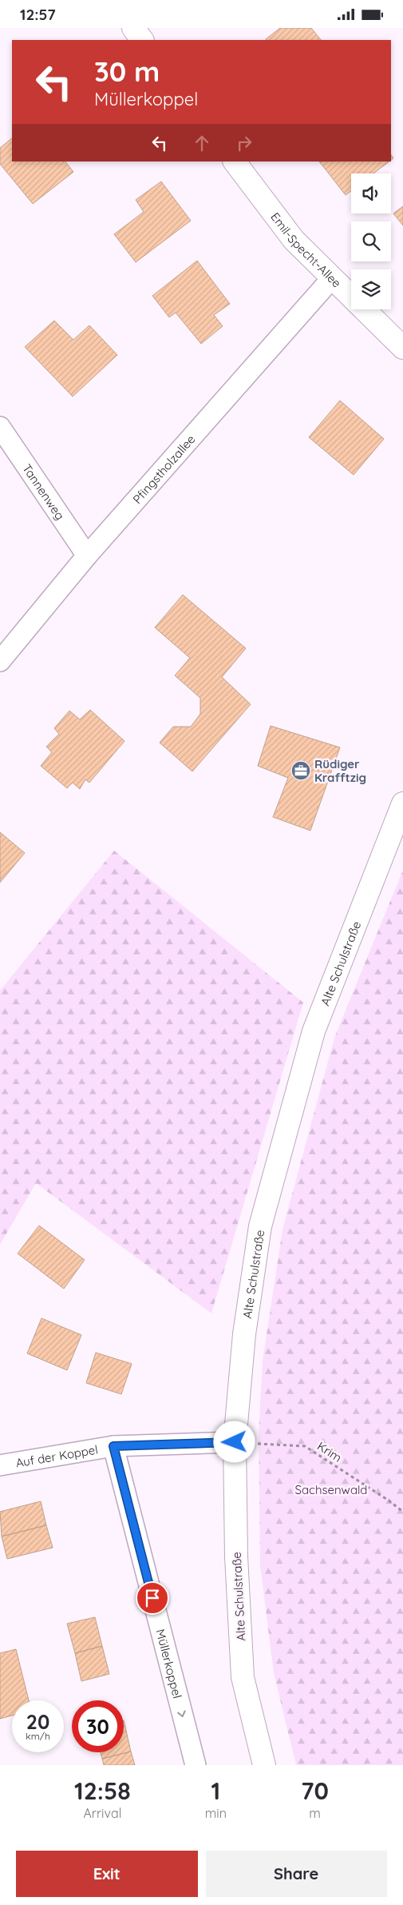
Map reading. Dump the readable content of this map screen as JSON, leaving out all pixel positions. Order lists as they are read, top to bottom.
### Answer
{
  "streets": {
    "main road": ["Emil-Specht-Allee", "Alte Schulstraße"],
    "street": [
      "Pfingstholzallee",
      "Tannenweg",
      "Auf der Koppel",
      "Müllerkoppel"
    ],
    "path": ["Krim"]
  },
  "crossings": [
    ["Emil-Specht-Allee", "Pfingstholzallee"],
    ["Pfingstholzallee", "Tannenweg"],
    ["Alte Schulstraße", "Krim"],
    ["Alte Schulstraße", "Auf der Koppel"],
    ["Krim", "Auf der Koppel"],
    ["Auf der Koppel", "Müllerkoppel"]
  ],
  "one_way": ["Müllerkoppel"],
  "parks": ["Sachsenwald"],
  "places": {
    "office": ["Rüdiger Krafftzig"]
  },
  "page": {
    "status": "12:57",
    "turn": ["30 m", "Müllerkoppel"],
    "speed": "20 km/h",
    "limit": "30",
    "eta": [
      "12:58",
      "Arrival",
      "1",
      "min",
      "70",
      "m"
    ],
    "buttons": ["Exit", "Share"]
  }
}
